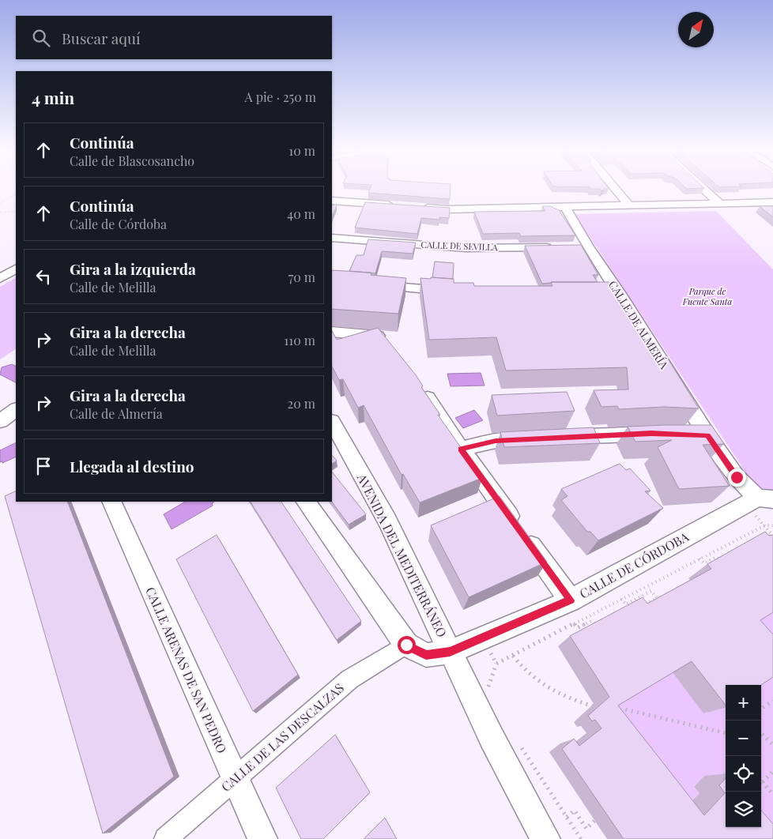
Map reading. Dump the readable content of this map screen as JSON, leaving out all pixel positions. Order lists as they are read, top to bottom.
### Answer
{
  "streets": {
    "street": [
      "CALLE DE SEVILLA",
      "CALLE DE ALMERÍA",
      "AVENIDA DEL MEDITERRÁNEO",
      "CALLE DE CÓRDOBA",
      "CALLE ARENAS DE SAN PEDRO",
      "CALLE DE LAS DESCALZAS"
    ]
  },
  "crossings": [
    ["CALLE DE ALMERÍA", "CALLE DE CÓRDOBA"],
    ["AVENIDA DEL MEDITERRÁNEO", "CALLE DE CÓRDOBA"],
    ["CALLE DE CÓRDOBA", "CALLE DE LAS DESCALZAS"],
    ["CALLE ARENAS DE SAN PEDRO", "CALLE DE LAS DESCALZAS"]
  ],
  "parks": ["Parque de Fuente Santa"],
  "north": "top right",
  "page": {
    "search": "Buscar aquí",
    "heading": ["4 min", "A pie · 250 m"],
    "list": [
      ["Continúa", "Calle de Blascosancho", "10 m"],
      ["Continúa", "Calle de Córdoba", "40 m"],
      ["Gira a la izquierda", "Calle de Melilla", "70 m"],
      ["Gira a la derecha", "Calle de Melilla", "110 m"],
      ["Gira a la derecha", "Calle de Almería", "20 m"],
      "Llegada al destino"
    ],
    "map_buttons": ["+", "−"]
  }
}
